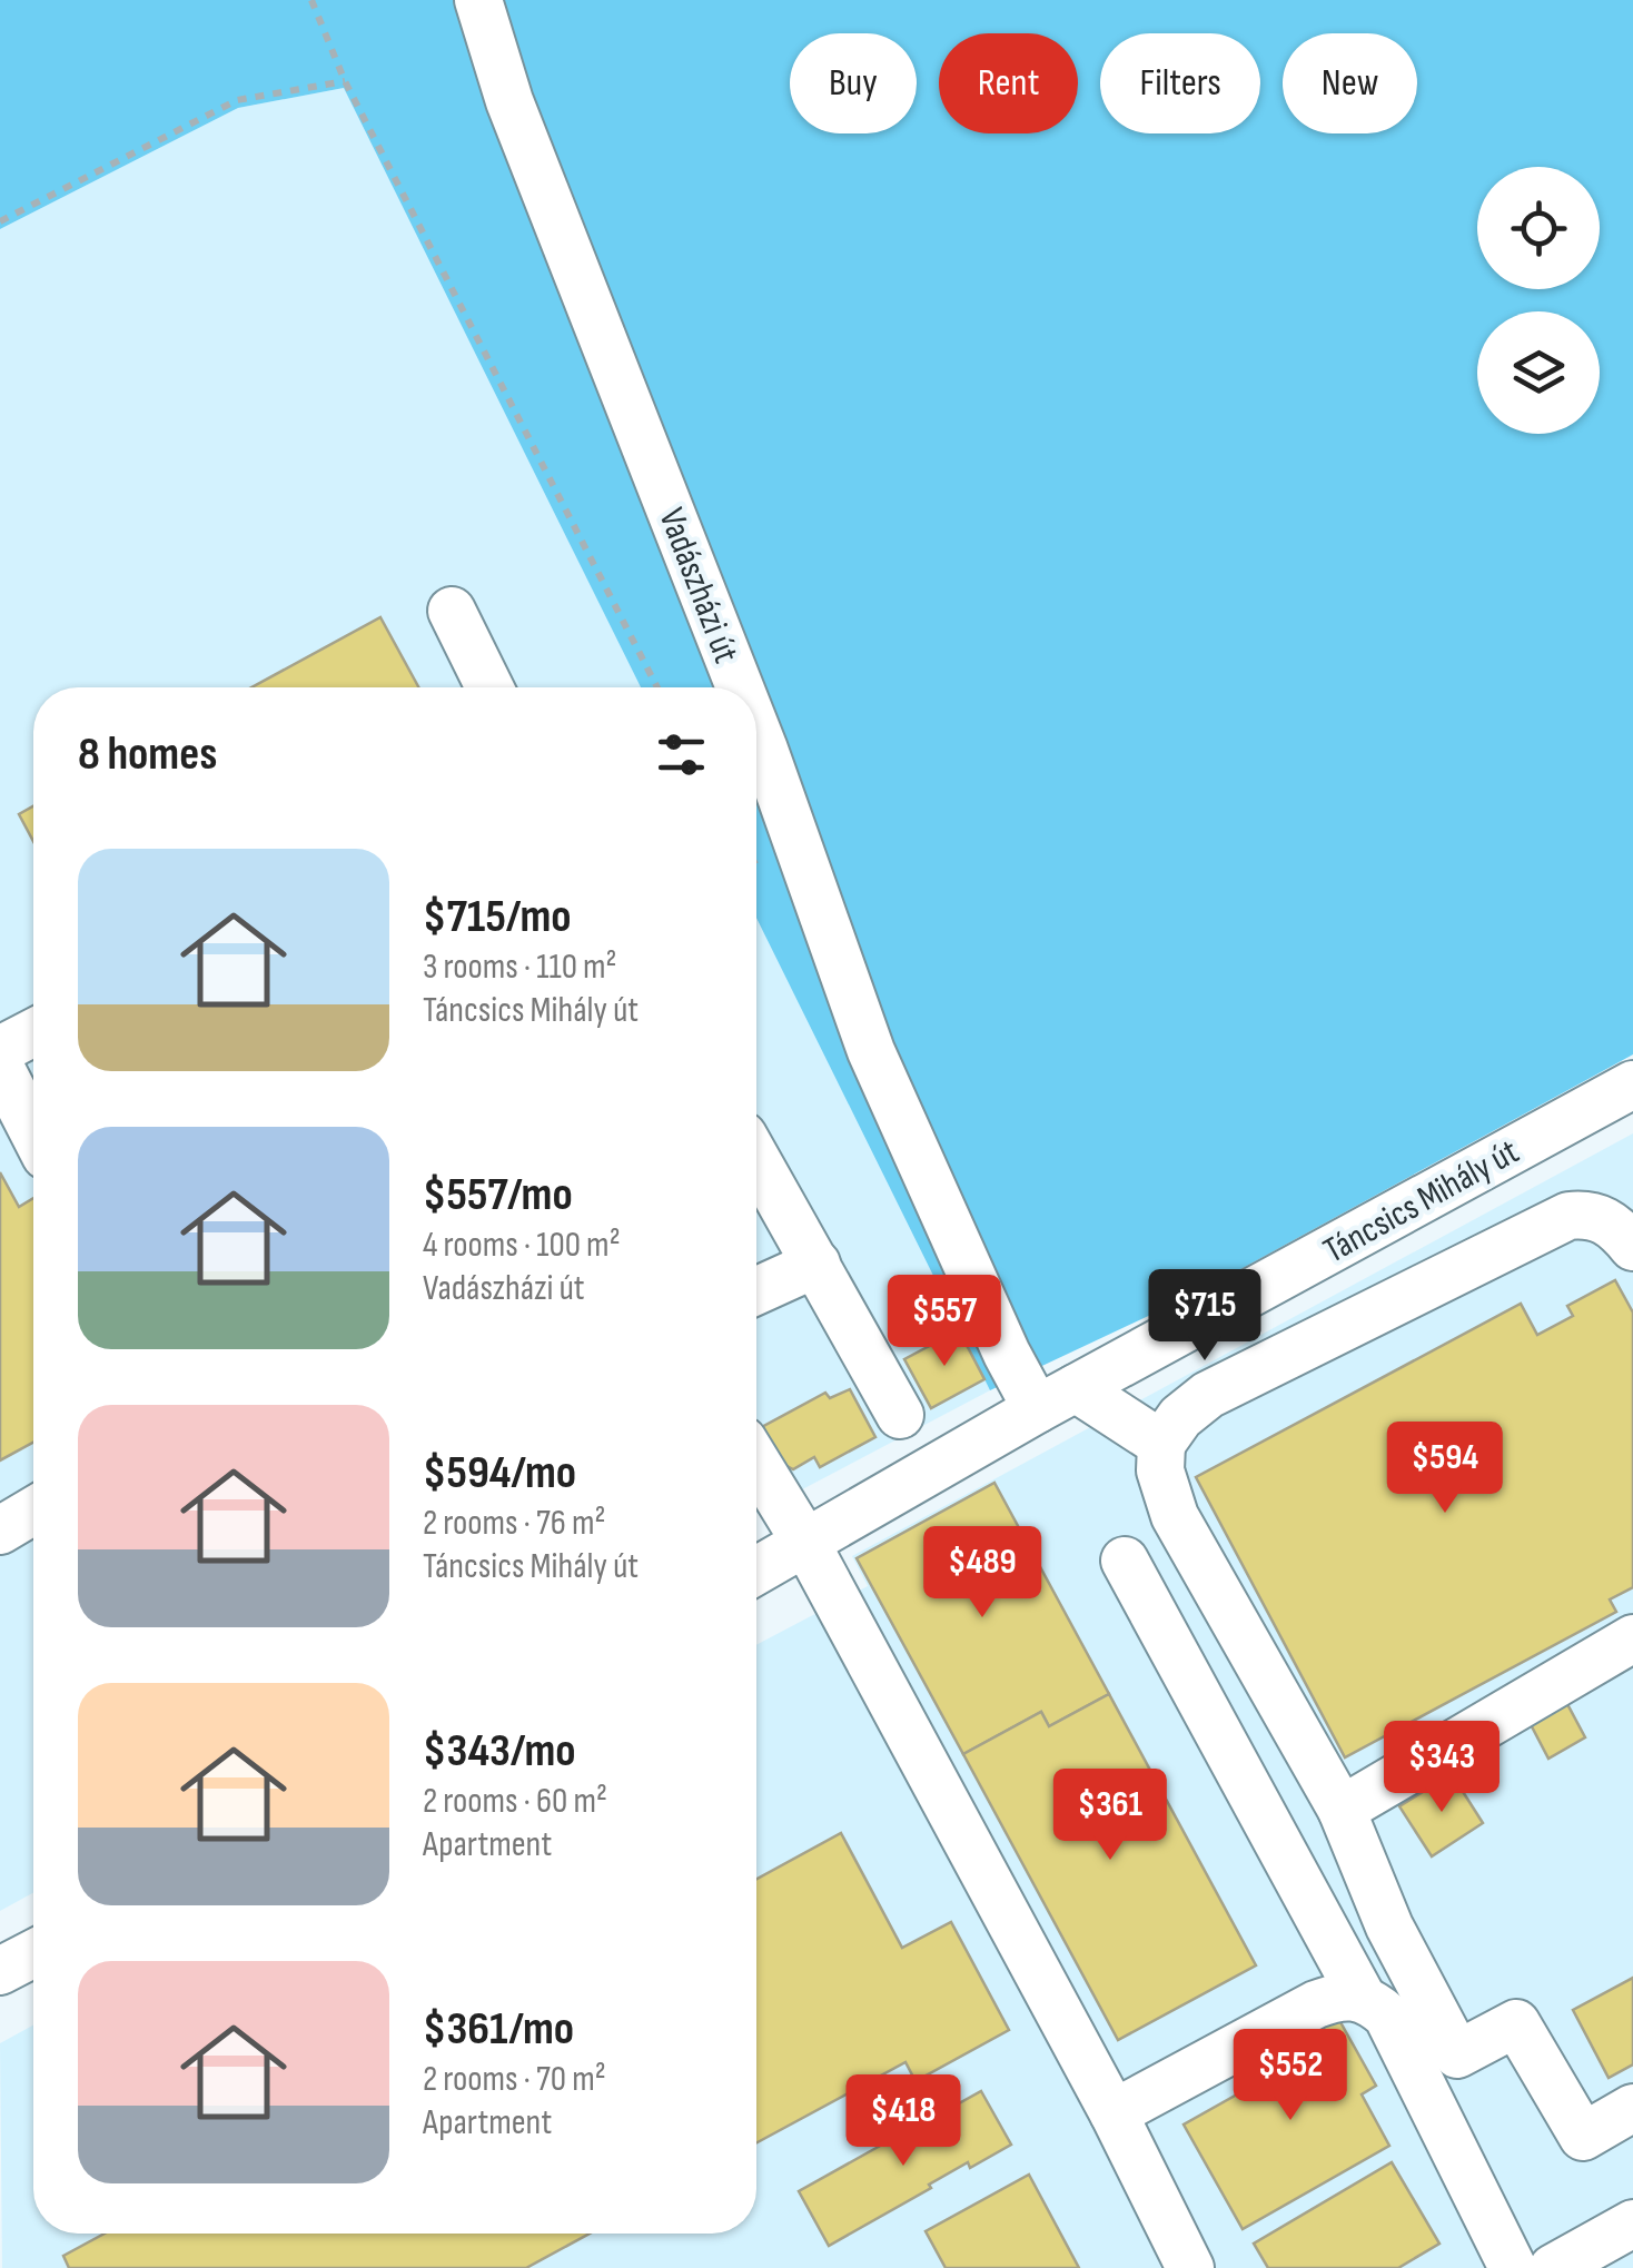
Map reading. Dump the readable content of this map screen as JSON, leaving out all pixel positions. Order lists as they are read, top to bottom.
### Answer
{
  "streets": {
    "street": ["Vadászházi út", "Táncsics Mihály út"]
  },
  "crossings": [
    ["Vadászházi út", "Táncsics Mihály út"]
  ],
  "page": {
    "chip": [
      "Buy",
      "Rent",
      "Filters",
      "New"
    ],
    "heading": "8 homes",
    "list": [
      {
        "name": "$715/mo",
        "note": "3 rooms · 110 m² · Táncsics Mihály út"
      },
      {
        "name": "$557/mo",
        "note": "4 rooms · 100 m² · Vadászházi út"
      },
      {
        "name": "$594/mo",
        "note": "2 rooms · 76 m² · Táncsics Mihály út"
      },
      {
        "name": "$343/mo",
        "note": "2 rooms · 60 m² · Apartment"
      },
      {
        "name": "$361/mo",
        "note": "2 rooms · 70 m² · Apartment"
      }
    ],
    "price": [
      "$715",
      "$557",
      "$594",
      "$489",
      "$343",
      "$361",
      "$552",
      "$418"
    ]
  }
}
